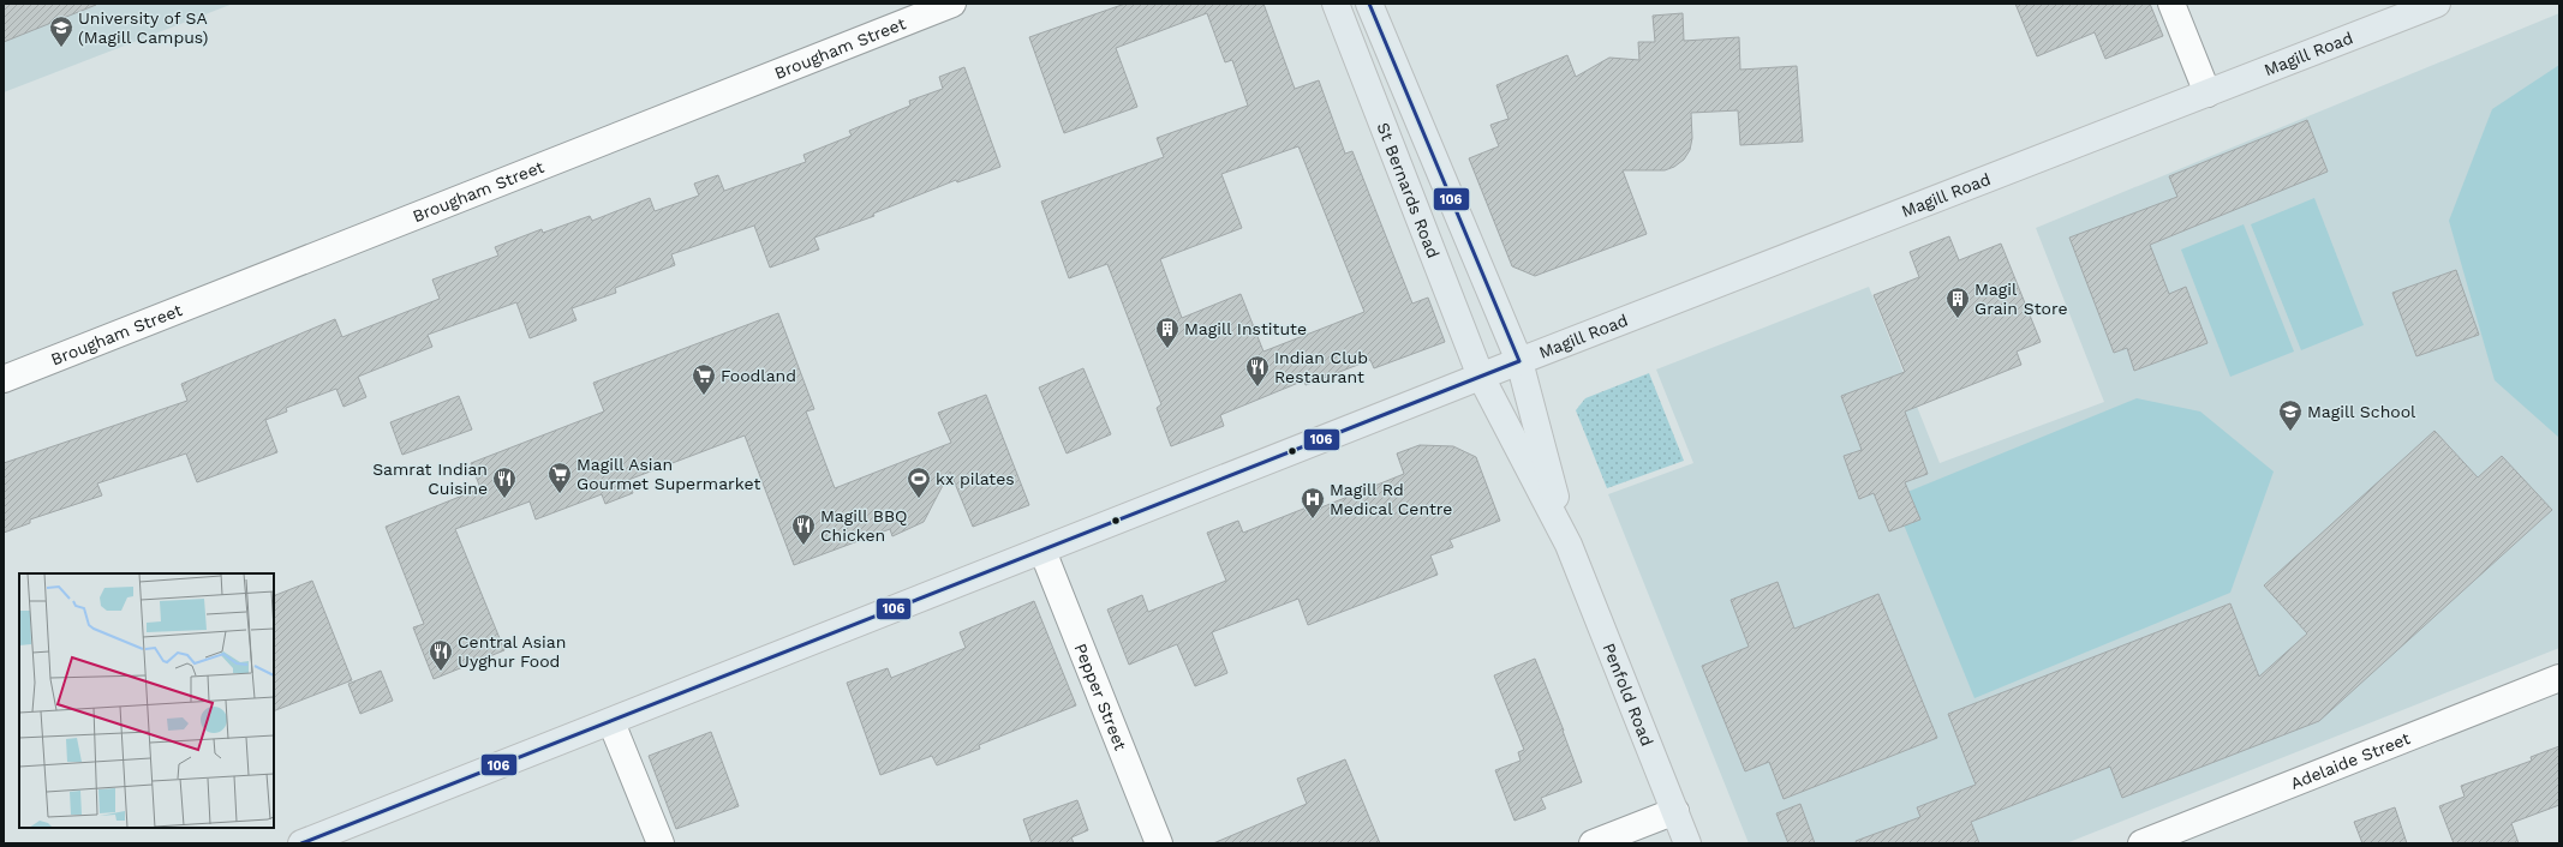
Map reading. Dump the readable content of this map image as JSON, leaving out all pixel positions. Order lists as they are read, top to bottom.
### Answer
{
  "streets": {
    "main road": ["Magill Road", "St Bernards Road", "Penfold Road"],
    "street": ["Brougham Street", "Pepper Street", "Adelaide Street"]
  },
  "crossings": [
    ["Magill Road", "St Bernards Road"],
    ["Magill Road", "Penfold Road"],
    ["Magill Road", "Pepper Street"],
    ["St Bernards Road", "Penfold Road"]
  ],
  "places": {
    "school or university": ["University of SA (Magill Campus)", "Magill School"],
    "building": ["Magil Grain Store", "Magill Institute"],
    "restaurant": [
      "Indian Club Restaurant",
      "Samrat Indian Cuisine",
      "Magill BBQ Chicken",
      "Central Asian Uyghur Food"
    ],
    "supermarket": ["Foodland", "Magill Asian Gourmet Supermarket"],
    "sports": ["kx pilates"],
    "hospital": ["Magill Rd Medical Centre"]
  },
  "lines": ["transit line 106"]
}
